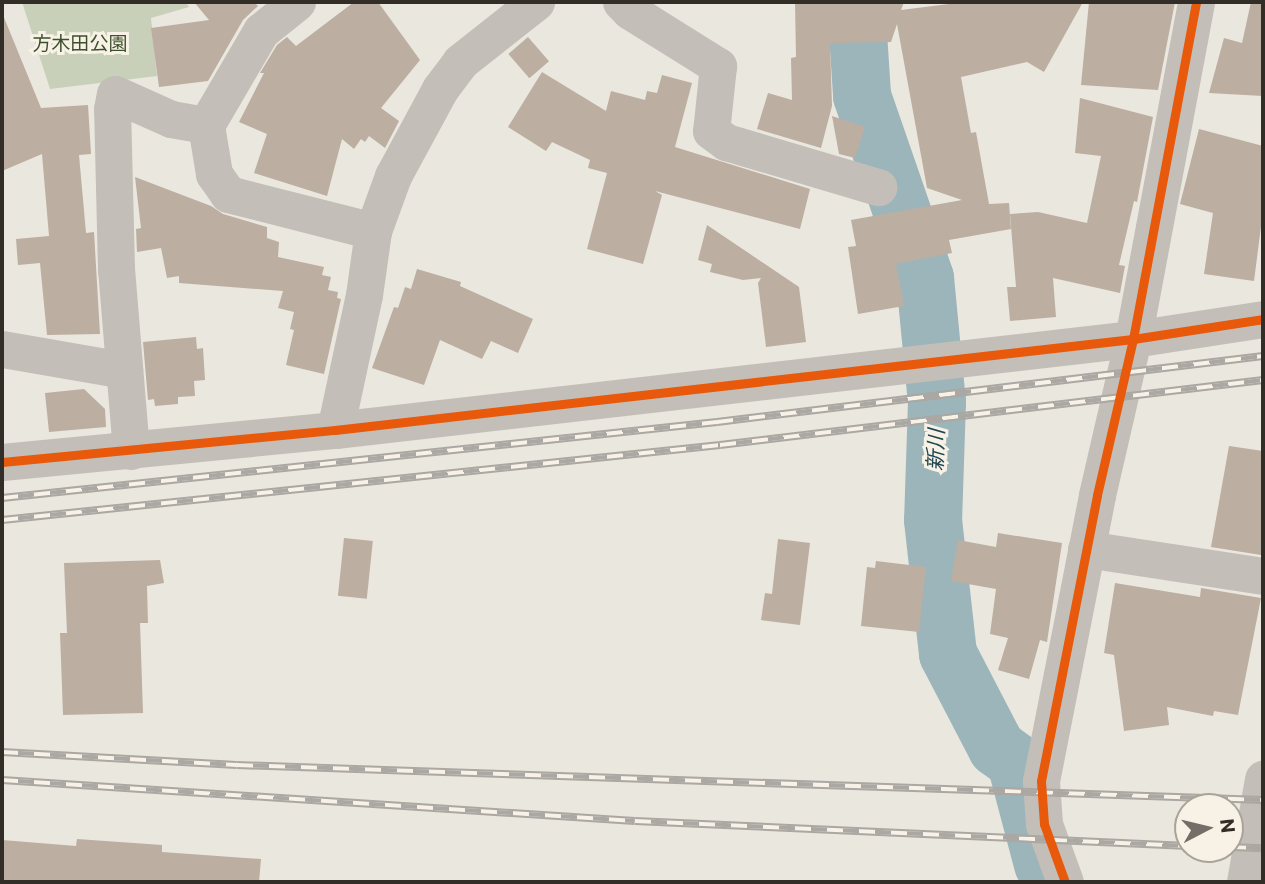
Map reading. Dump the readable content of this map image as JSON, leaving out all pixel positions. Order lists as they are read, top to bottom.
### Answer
{
  "water": ["新川"],
  "parks": ["方木田公園"],
  "north": "right"
}
